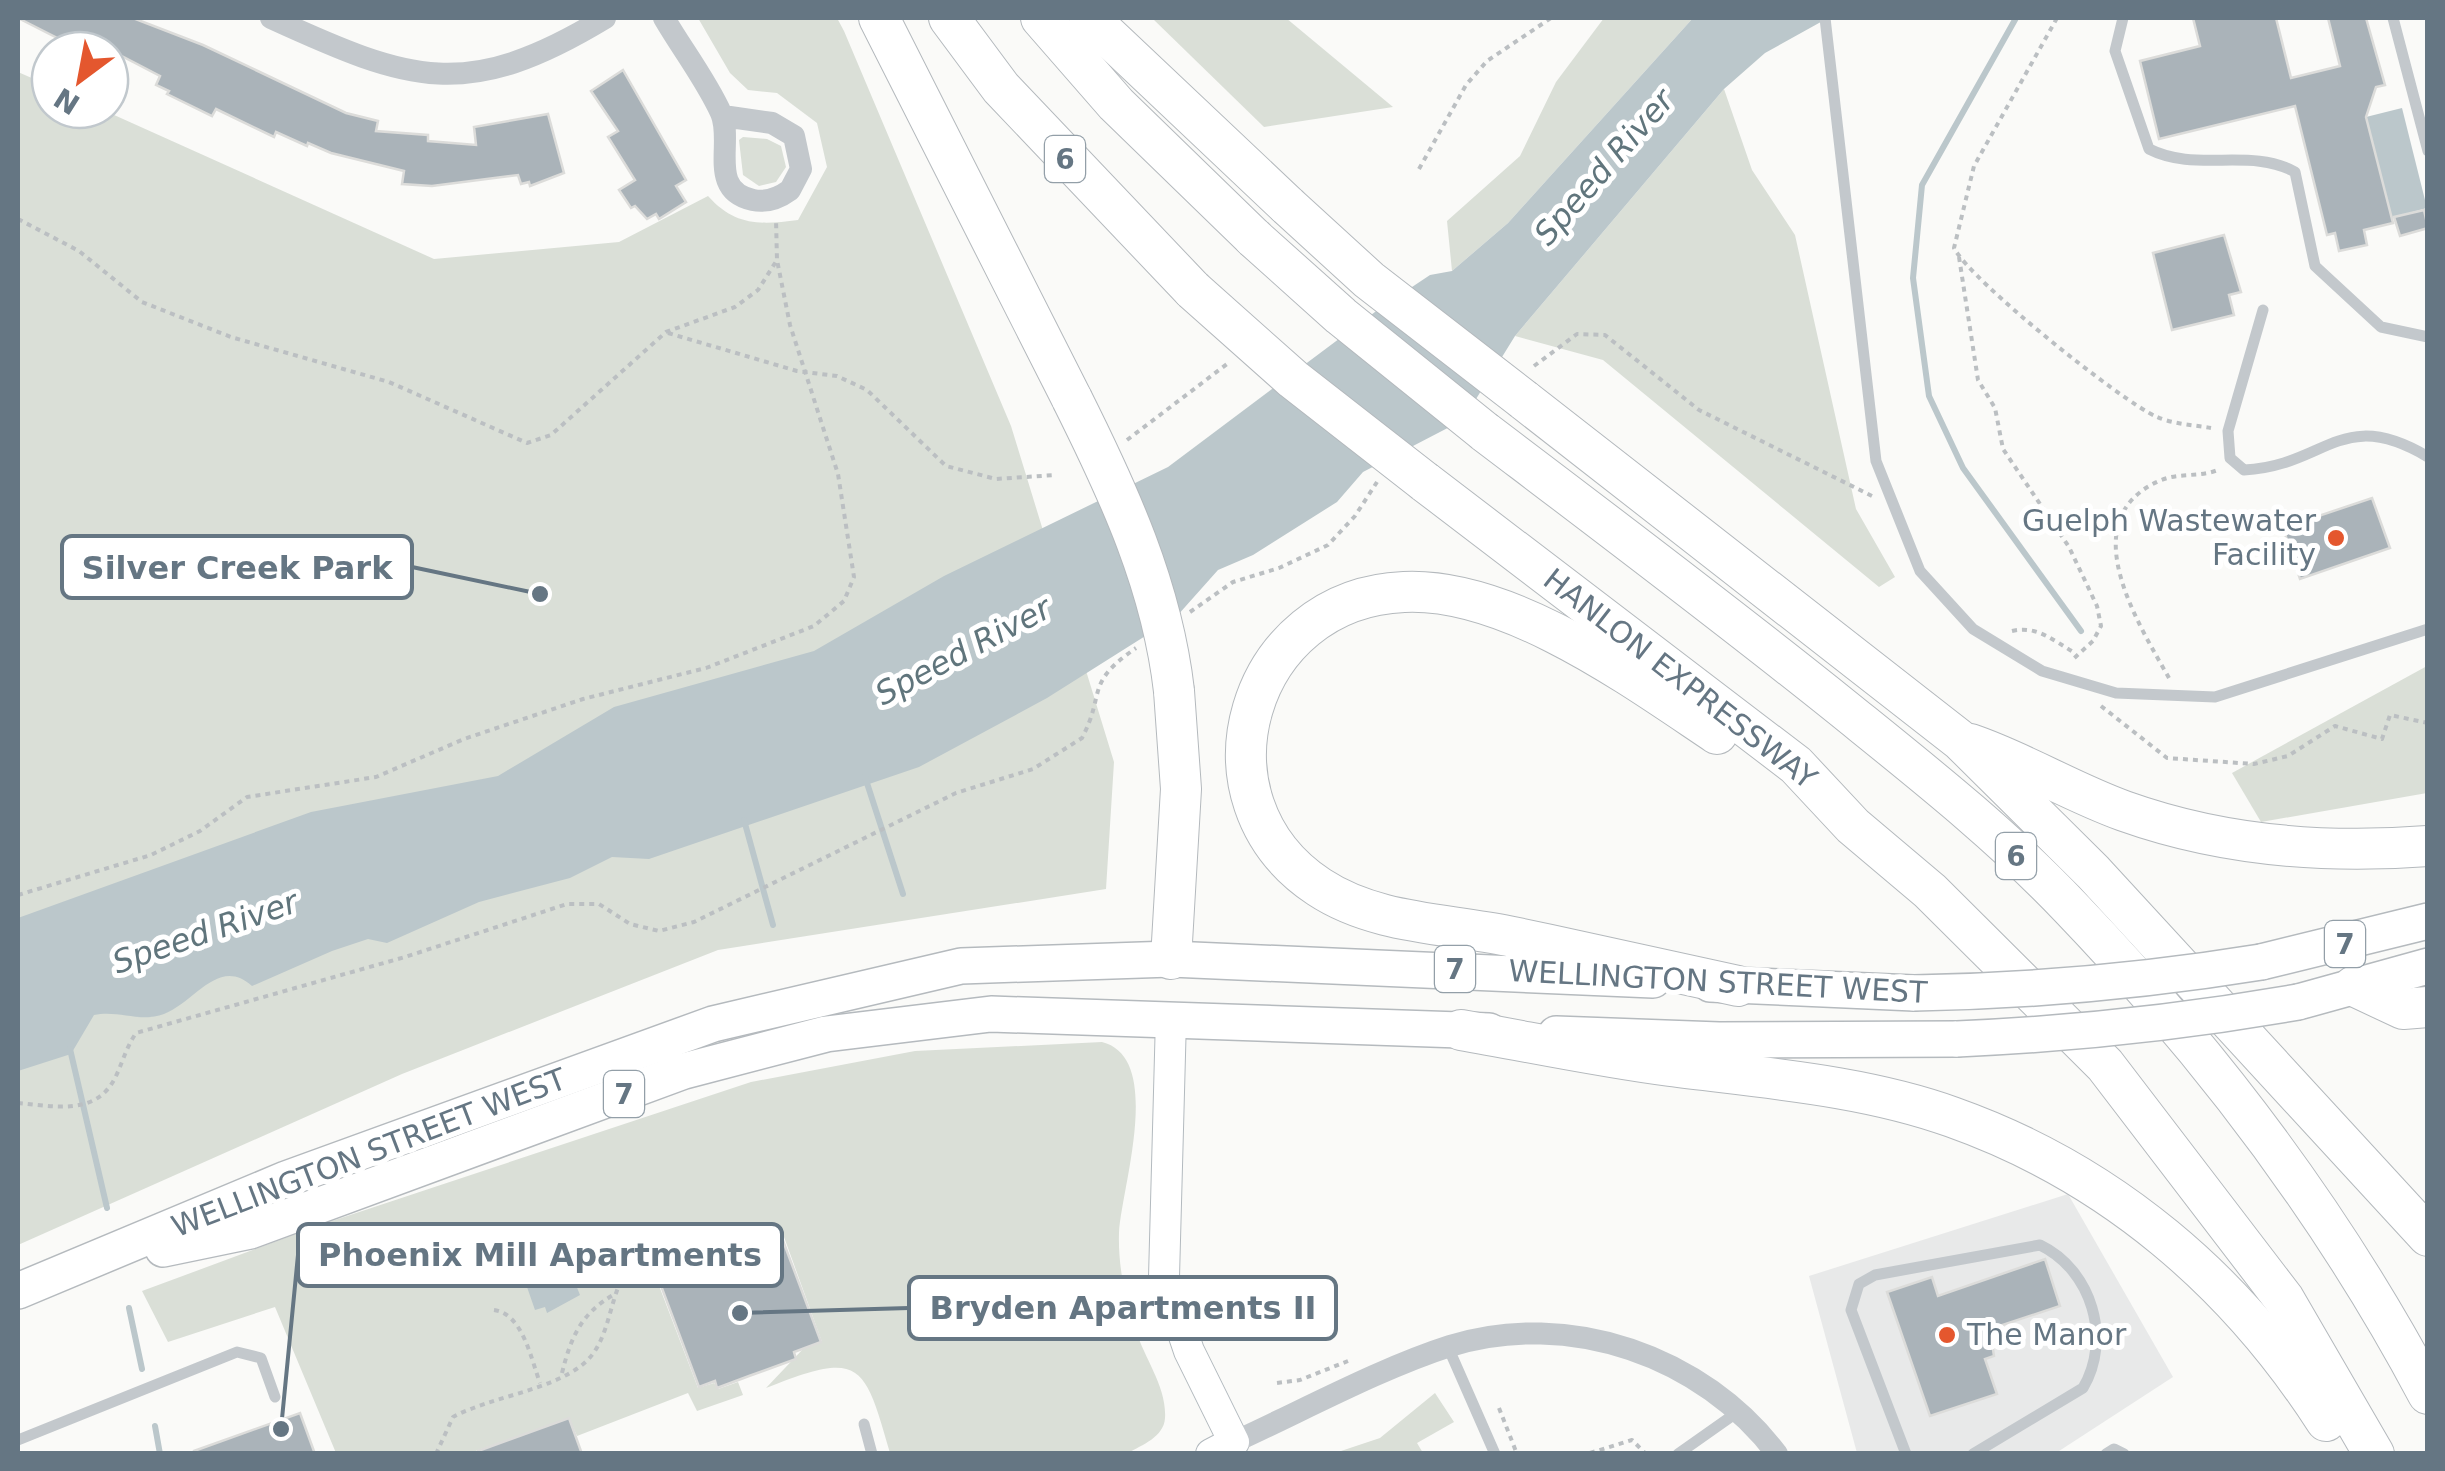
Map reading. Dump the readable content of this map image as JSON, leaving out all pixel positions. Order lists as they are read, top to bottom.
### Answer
{
  "streets": {
    "highway": ["6", "HANLON EXPRESSWAY"],
    "main road": ["7", "WELLINGTON STREET WEST"]
  },
  "water": ["Speed River"],
  "places": [
    "Guelph Wastewater Facility",
    "Silver Creek Park",
    "Bryden Apartments II",
    "The Manor",
    "Phoenix Mill Apartments"
  ],
  "north": "bottom left"
}
